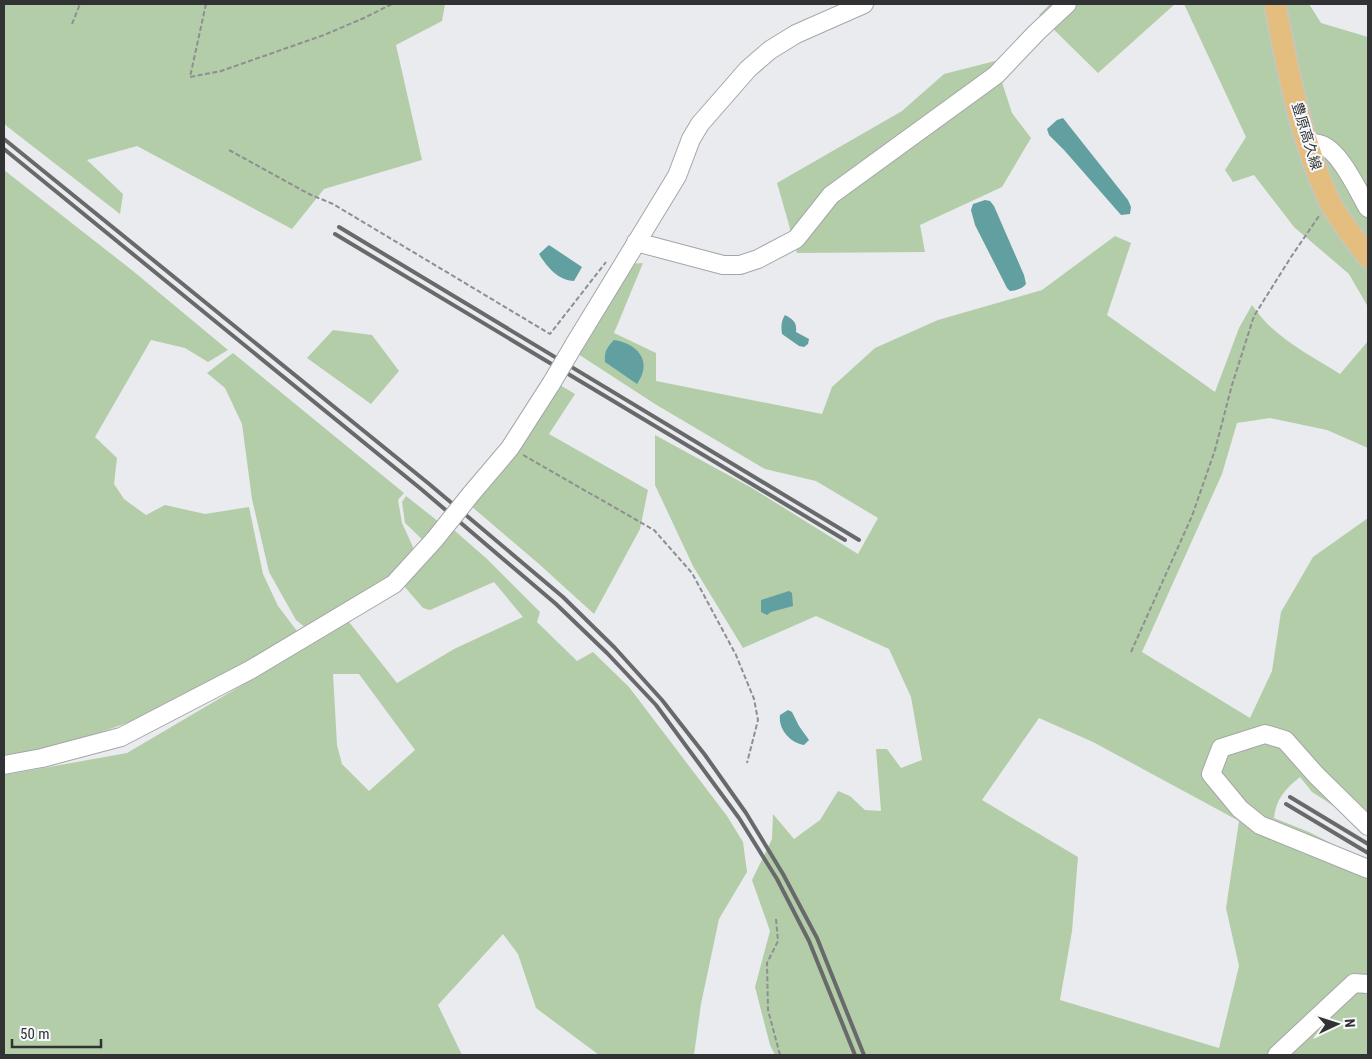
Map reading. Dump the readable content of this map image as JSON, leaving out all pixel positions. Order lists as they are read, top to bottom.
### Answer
{
  "streets": {
    "main road": ["豊原高久線"]
  },
  "scale_bar": "50 m",
  "north": "right"
}
